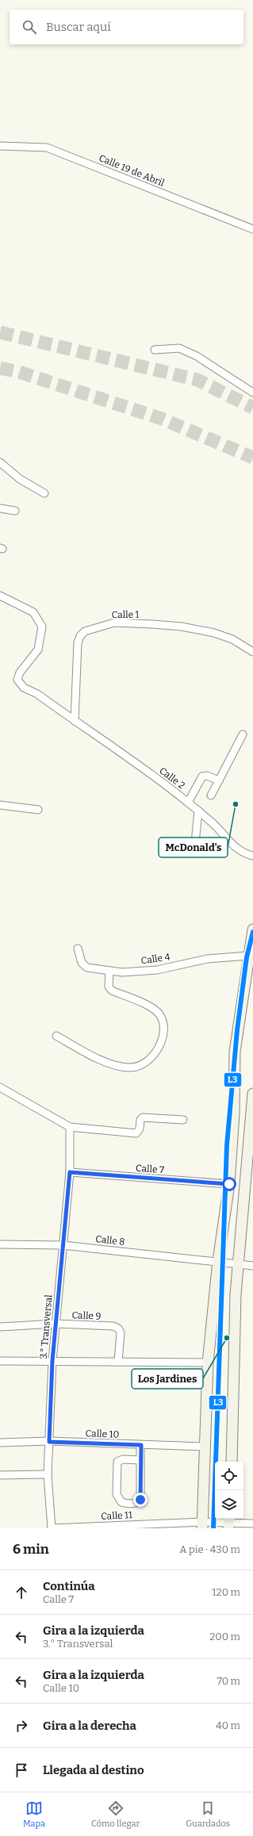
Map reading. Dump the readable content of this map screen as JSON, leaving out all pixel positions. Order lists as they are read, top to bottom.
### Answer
{
  "streets": {
    "street": [
      "Calle 19 de Abril",
      "Calle 1",
      "Calle 2",
      "Calle 4",
      "Calle 7",
      "Calle 8",
      "Calle 9",
      "3.° Transversal",
      "Calle 10",
      "Calle 11"
    ]
  },
  "crossings": [
    ["Calle 1", "Calle 2"],
    ["Calle 7", "3.° Transversal"],
    ["Calle 8", "3.° Transversal"],
    ["Calle 9", "3.° Transversal"],
    ["3.° Transversal", "Calle 10"],
    ["3.° Transversal", "Calle 11"]
  ],
  "places": ["McDonald's", "Los Jardines"],
  "lines": ["transit line L3"],
  "page": {
    "search": "Buscar aquí",
    "heading": ["6 min", "A pie · 430 m"],
    "list": [
      ["Continúa", "Calle 7", "120 m"],
      ["Gira a la izquierda", "3.° Transversal", "200 m"],
      ["Gira a la izquierda", "Calle 10", "70 m"],
      ["Gira a la derecha", "40 m"],
      "Llegada al destino"
    ],
    "nav": ["Mapa", "Cómo llegar", "Guardados"]
  }
}
